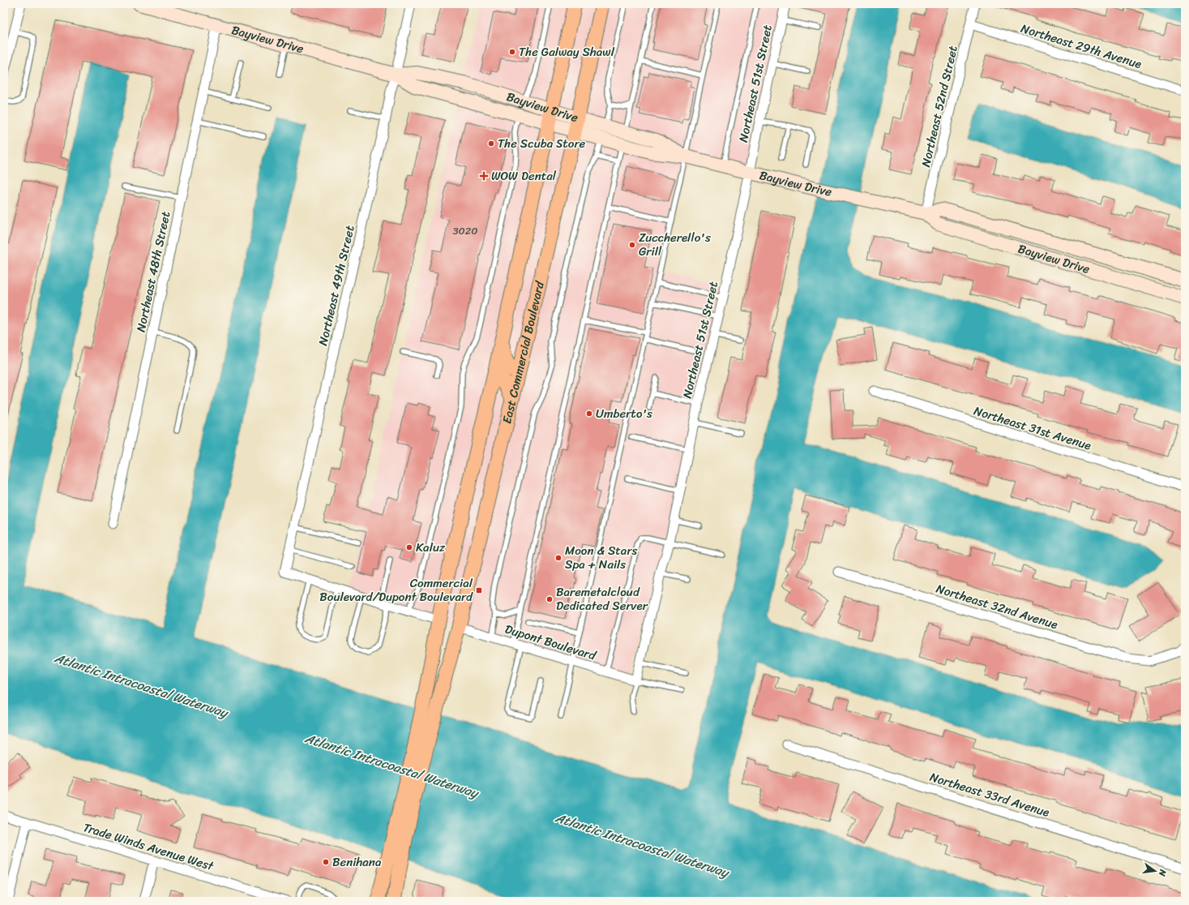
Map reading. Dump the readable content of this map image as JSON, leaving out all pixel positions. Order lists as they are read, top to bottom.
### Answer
{
  "streets": {
    "main road": ["East Commercial Boulevard"],
    "street": [
      "Bayview Drive",
      "Northeast 29th Avenue",
      "Northeast 51st Street",
      "Northeast 52nd Street",
      "Northeast 48th Street",
      "Northeast 49th Street",
      "Northeast 31st Avenue",
      "Northeast 32nd Avenue",
      "Dupont Boulevard",
      "Northeast 33rd Avenue",
      "Trade Winds Avenue West"
    ]
  },
  "crossings": [
    ["Bayview Drive", "Northeast 51st Street"],
    ["Bayview Drive", "Northeast 52nd Street"],
    ["Bayview Drive", "Northeast 48th Street"],
    ["Bayview Drive", "Northeast 49th Street"],
    ["Bayview Drive", "East Commercial Boulevard"],
    ["Northeast 29th Avenue", "Northeast 52nd Street"],
    ["Northeast 51st Street", "Dupont Boulevard"],
    ["East Commercial Boulevard", "Dupont Boulevard"]
  ],
  "water": ["Atlantic Intracoastal Waterway"],
  "places": {
    "other": [
      "The Galway Shawl",
      "The Scuba Store",
      "Zuccherello's Grill",
      "Umberto's",
      "Kaluz",
      "Moon & Stars Spa + Nails",
      "Baremetalcloud Dedicated Server",
      "Benihana"
    ],
    "health": ["WOW Dental"],
    "transit": ["Commercial Boulevard/Dupont Boulevard"]
  },
  "house_numbers": ["3020"],
  "north": "right"
}
